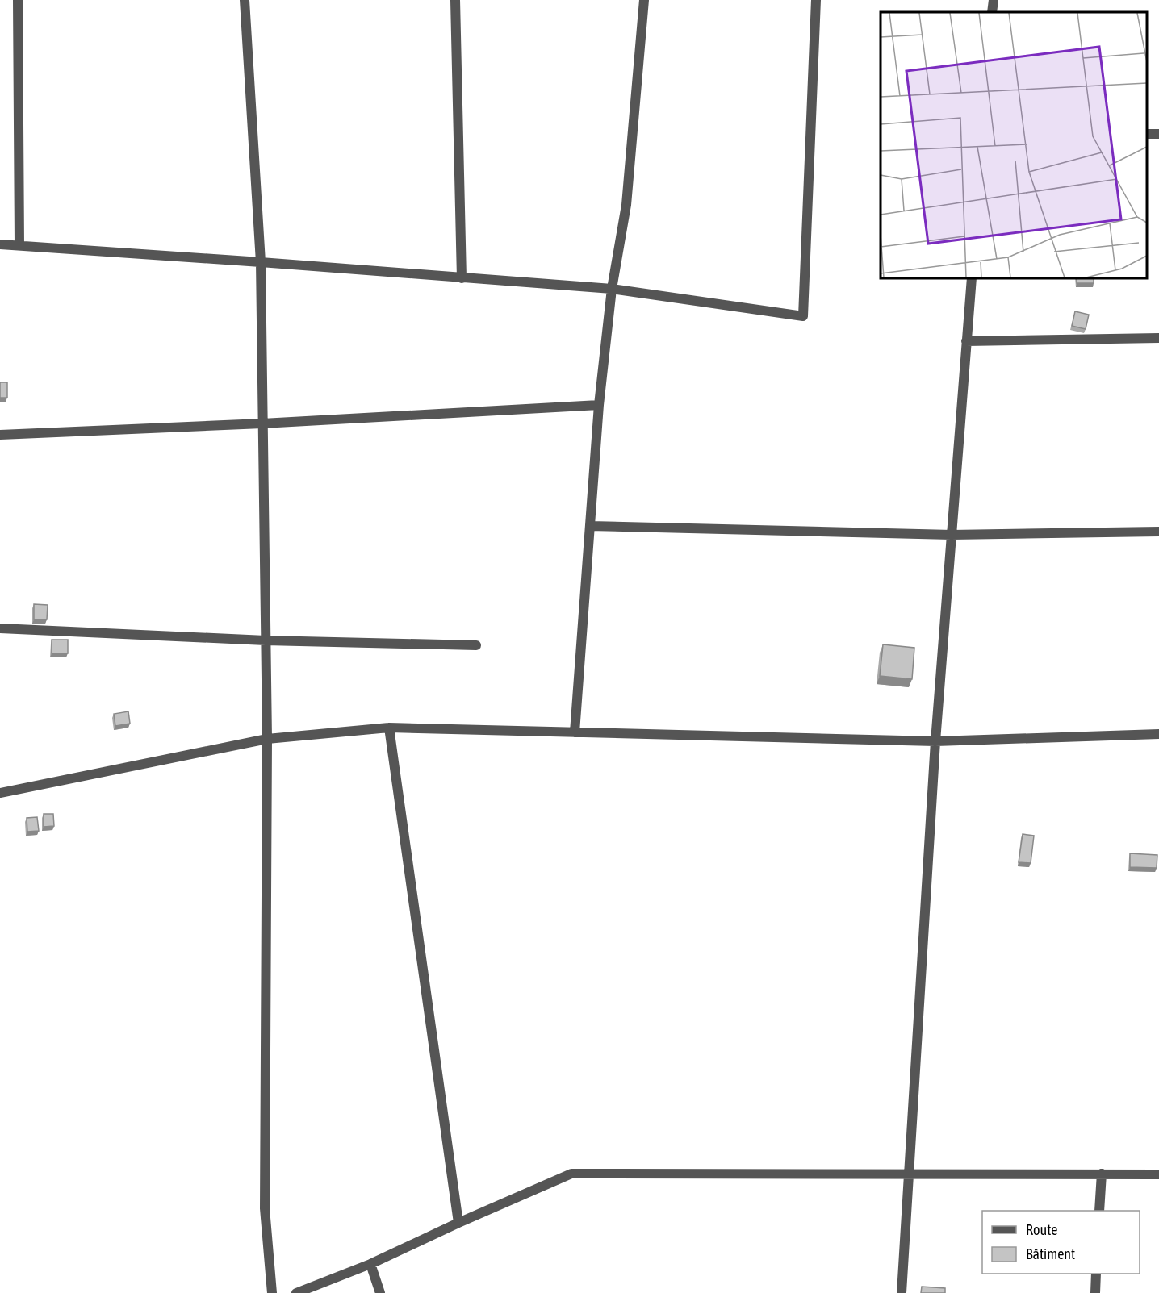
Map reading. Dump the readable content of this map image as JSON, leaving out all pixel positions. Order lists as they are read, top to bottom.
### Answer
{
  "legend": ["Route", "Bâtiment"]
}
